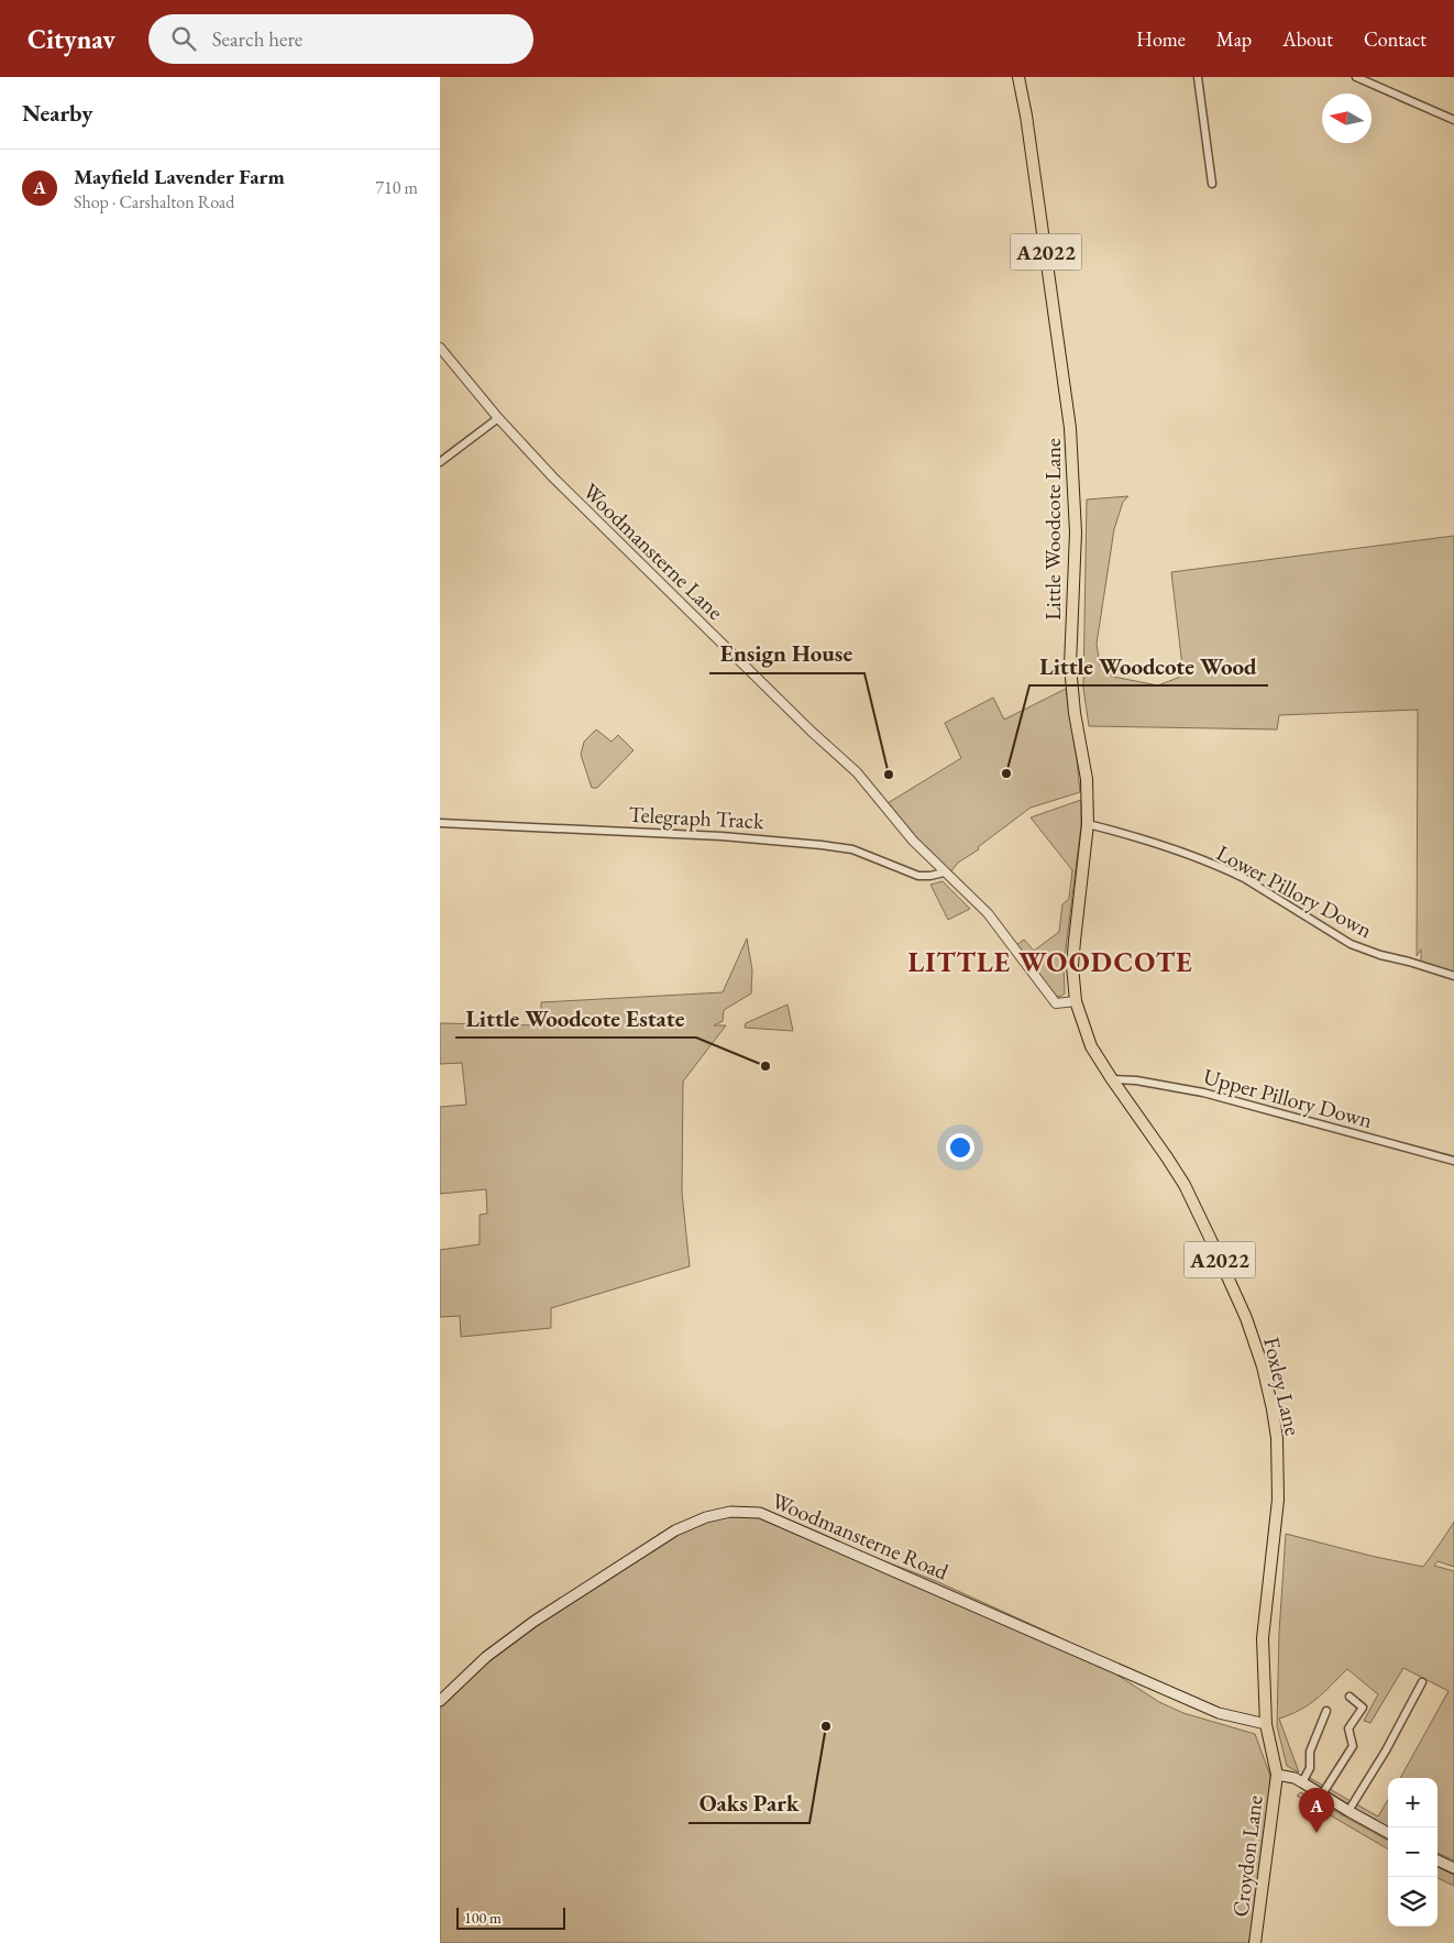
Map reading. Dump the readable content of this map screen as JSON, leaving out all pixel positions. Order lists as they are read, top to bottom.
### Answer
{
  "streets": {
    "main road": [
      "A2022",
      "Little Woodcote Lane",
      "Foxley Lane",
      "Woodmansterne Road",
      "Croydon Lane"
    ],
    "street": [
      "Woodmansterne Lane",
      "Telegraph Track",
      "Lower Pillory Down",
      "Upper Pillory Down"
    ]
  },
  "crossings": [
    ["Little Woodcote Lane", "Woodmansterne Lane"],
    ["Little Woodcote Lane", "Lower Pillory Down"],
    ["Little Woodcote Lane", "Foxley Lane"],
    ["Woodmansterne Lane", "Telegraph Track"],
    ["Upper Pillory Down", "Foxley Lane"],
    ["Foxley Lane", "Woodmansterne Road"],
    ["Foxley Lane", "Croydon Lane"]
  ],
  "districts": ["LITTLE WOODCOTE"],
  "places": [
    "Little Woodcote Wood",
    "Ensign House",
    "Little Woodcote Estate",
    "Oaks Park"
  ],
  "scale_bar": "100 m",
  "north": "left",
  "page": {
    "header": "Citynav",
    "search": "Search here",
    "nav": [
      "Home",
      "Map",
      "About",
      "Contact"
    ],
    "heading": "Nearby",
    "list": [
      {
        "mark": "A",
        "name": "Mayfield Lavender Farm",
        "note": "Shop · Carshalton Road",
        "value": "710 m"
      }
    ],
    "map_buttons": ["+", "−"],
    "pins": "A",
    "scale": "100 m"
  }
}
